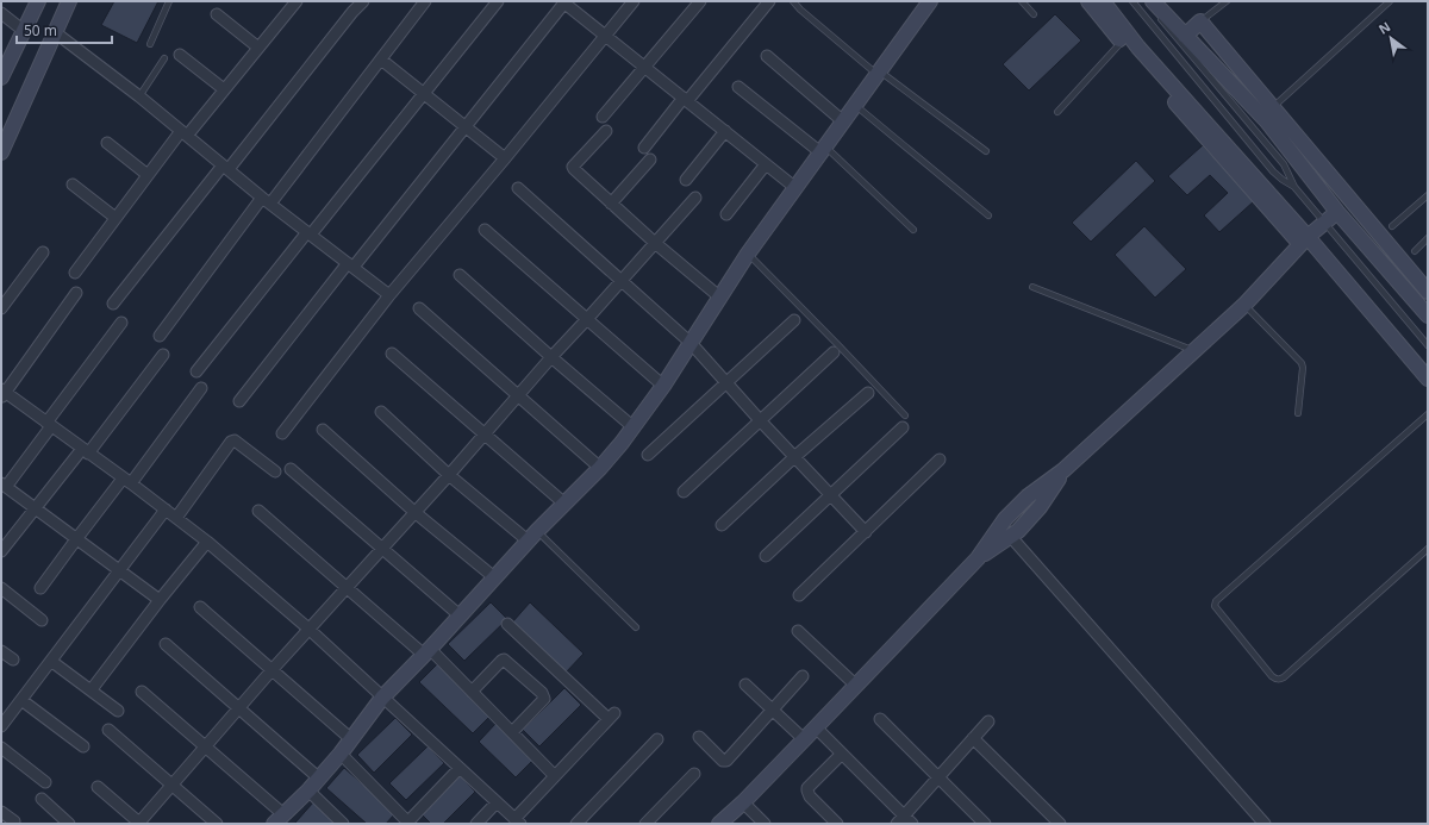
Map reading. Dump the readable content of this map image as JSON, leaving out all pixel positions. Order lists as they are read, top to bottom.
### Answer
{
  "scale_bar": "50 m",
  "north": "top left"
}
